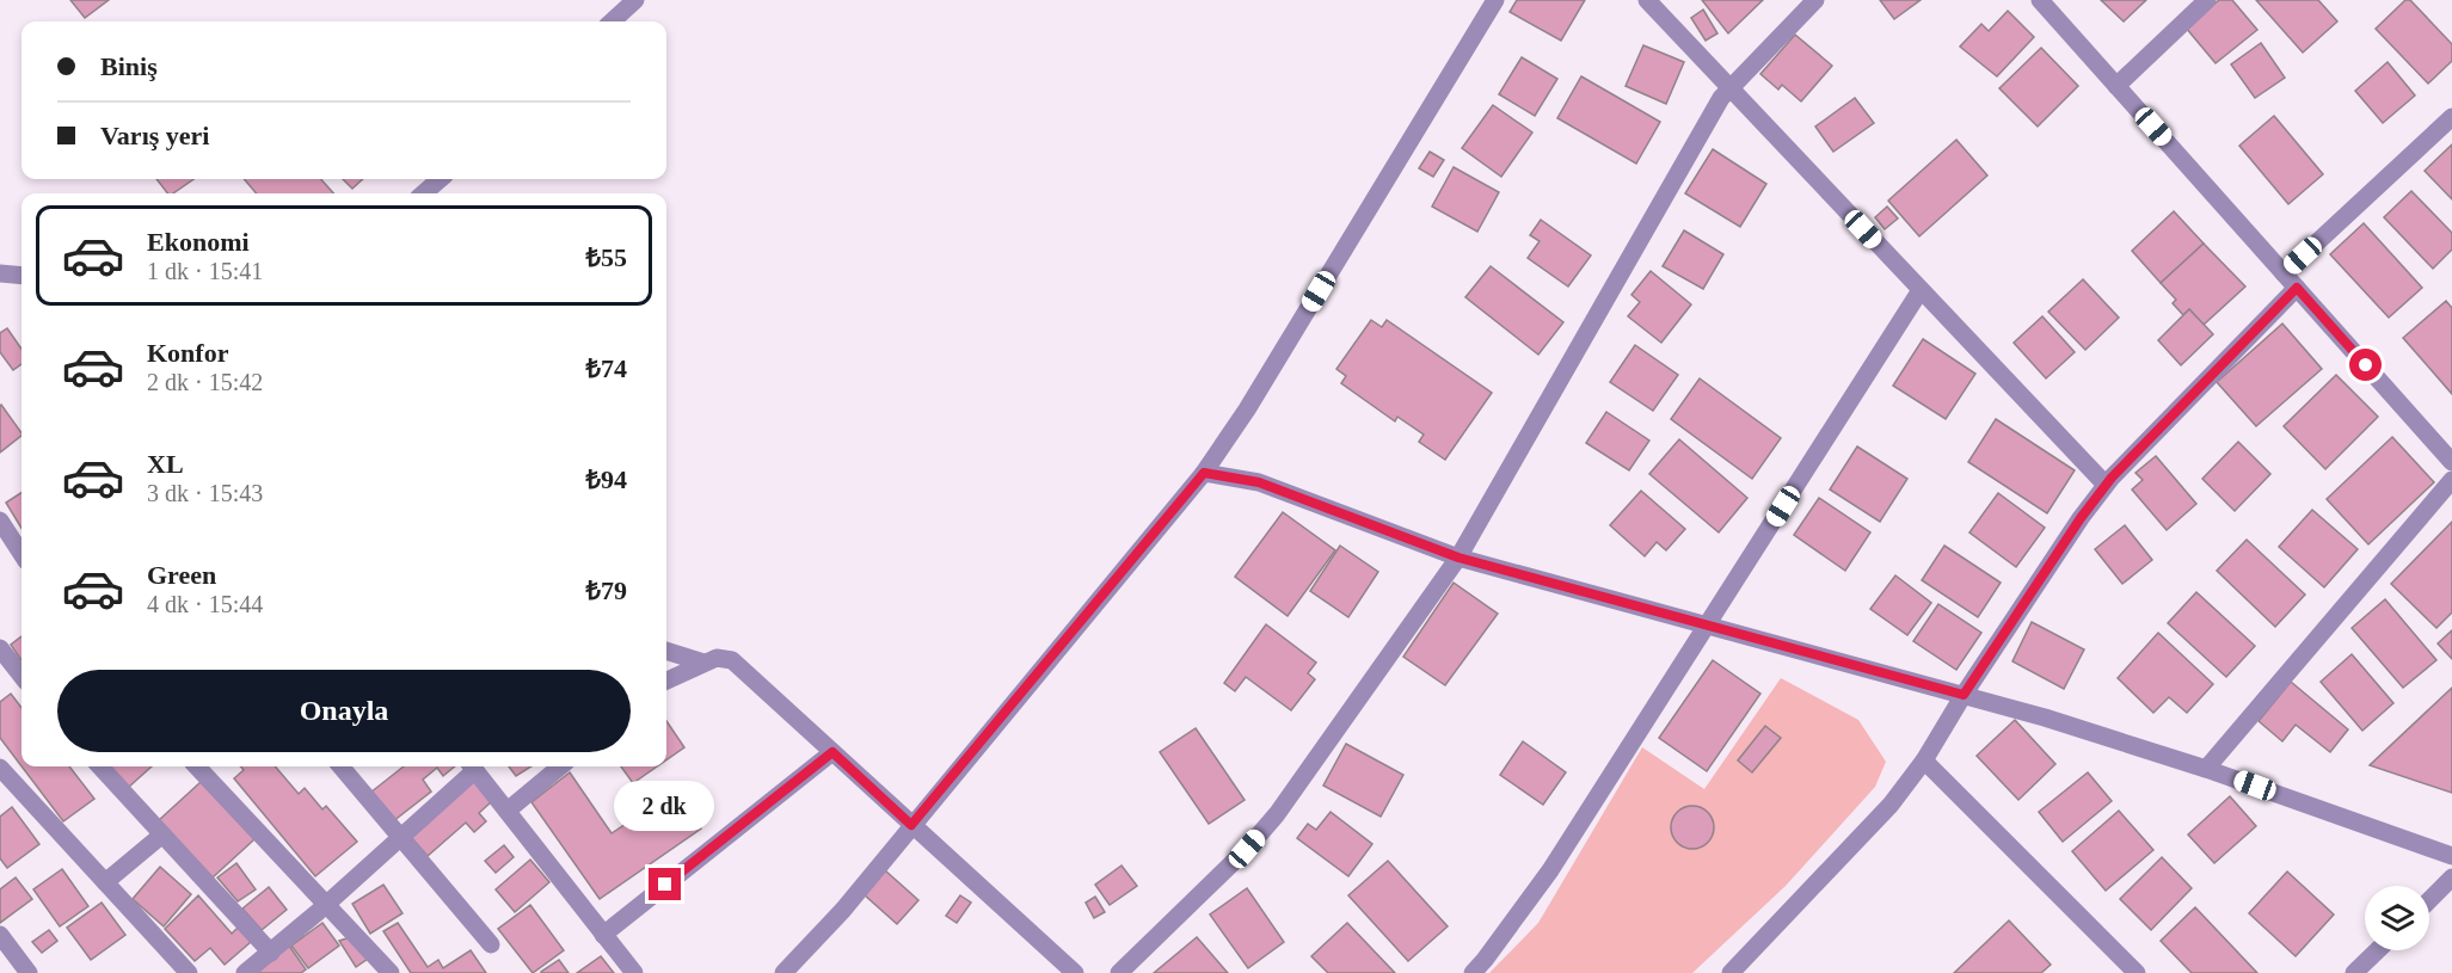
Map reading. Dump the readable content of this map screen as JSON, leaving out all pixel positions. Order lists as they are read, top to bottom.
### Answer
{
  "page": {
    "banner": ["Biniş", "Varış yeri"],
    "list": [
      {
        "name": "Ekonomi",
        "note": "1 dk · 15:41",
        "value": "₺55"
      },
      {
        "name": "Konfor",
        "note": "2 dk · 15:42",
        "value": "₺74"
      },
      {
        "name": "XL",
        "note": "3 dk · 15:43",
        "value": "₺94"
      },
      {
        "name": "Green",
        "note": "4 dk · 15:44",
        "value": "₺79"
      }
    ],
    "buttons": "Onayla",
    "bubble": "2 dk"
  }
}
